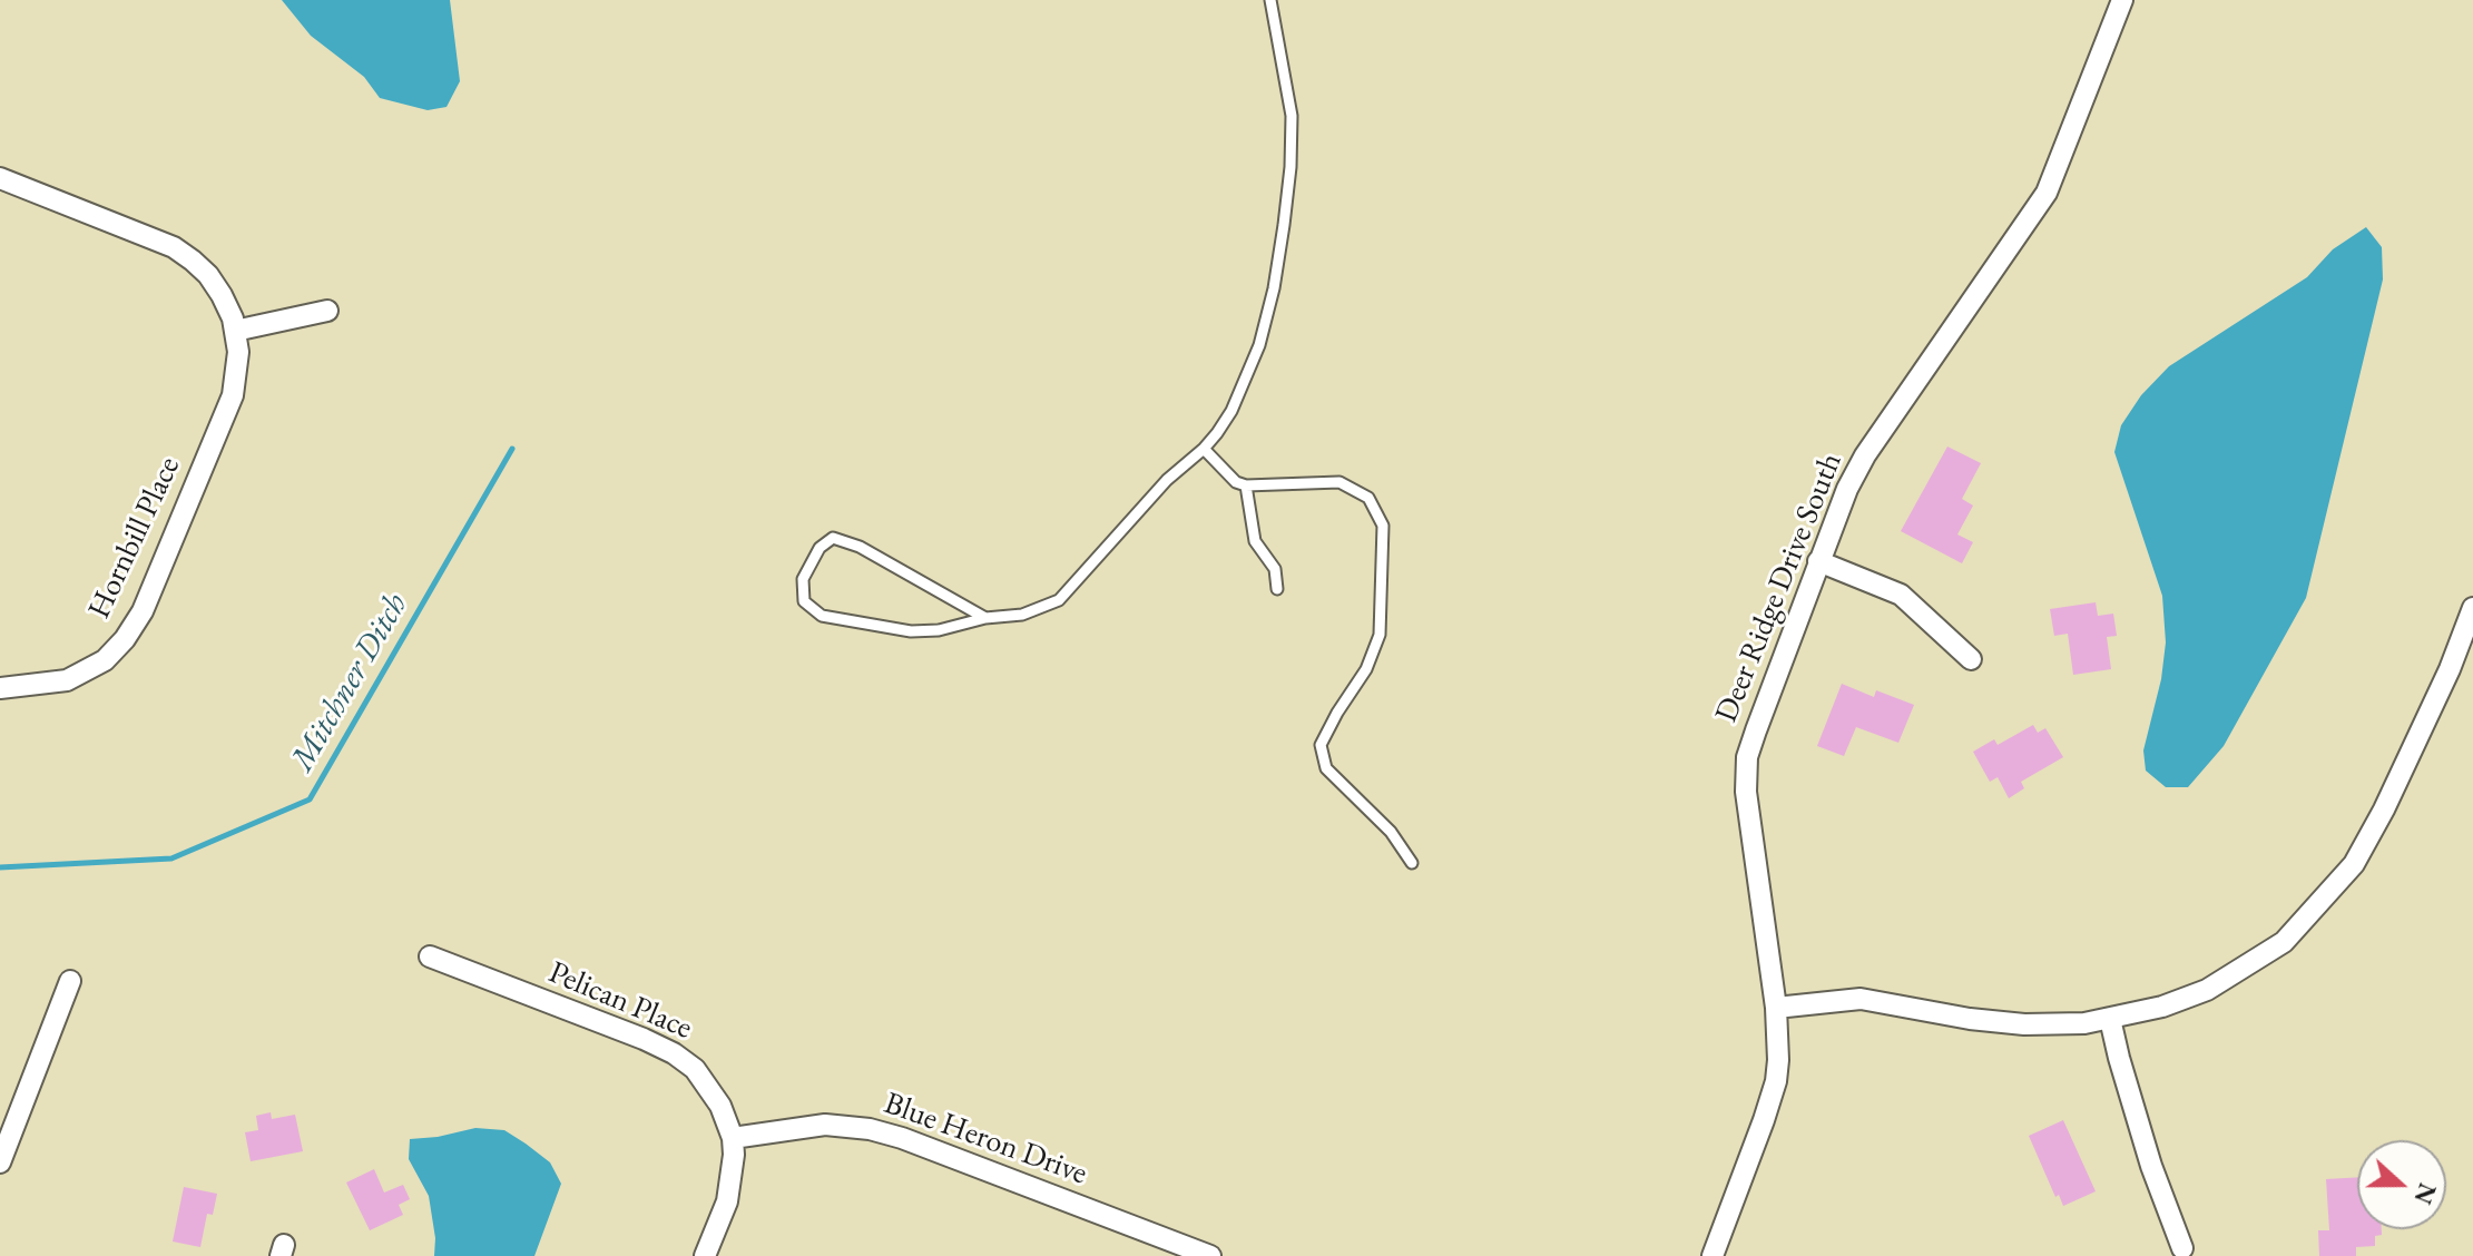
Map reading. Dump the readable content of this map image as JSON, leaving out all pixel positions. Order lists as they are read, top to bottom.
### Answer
{
  "streets": {
    "street": [
      "Hornbill Place",
      "Deer Ridge Drive South",
      "Pelican Place",
      "Blue Heron Drive"
    ]
  },
  "crossings": [
    ["Pelican Place", "Blue Heron Drive"]
  ],
  "water": ["Mitchner Ditch"],
  "north": "right"
}
